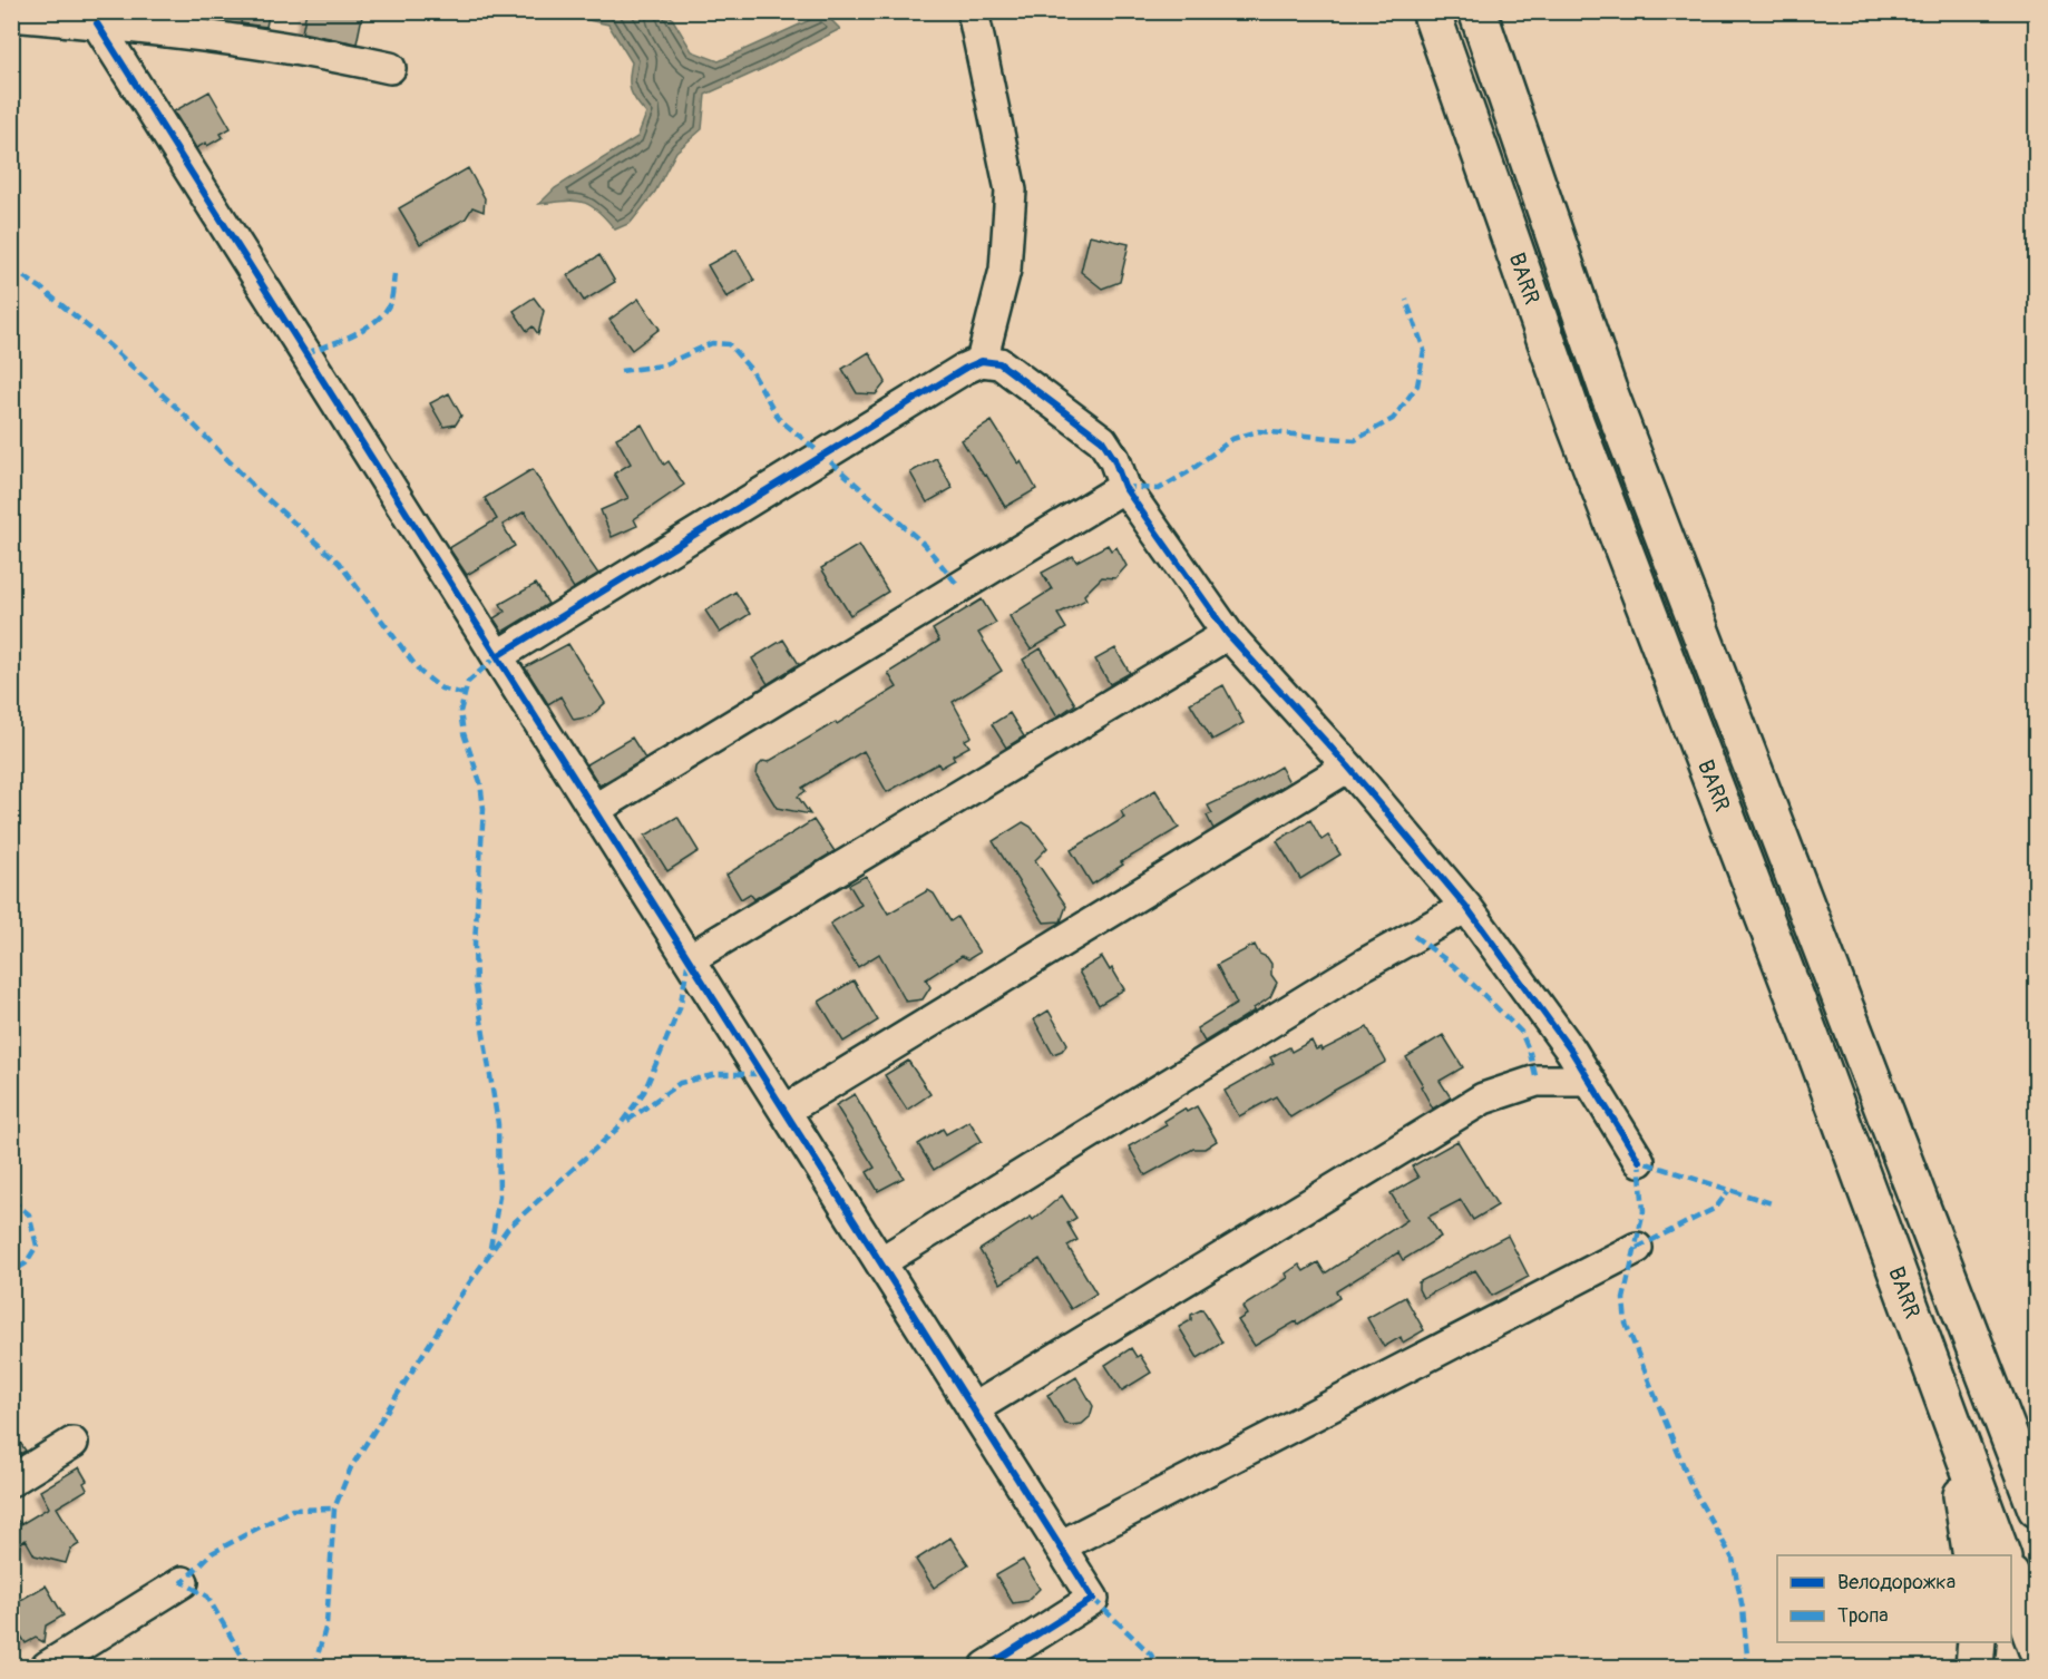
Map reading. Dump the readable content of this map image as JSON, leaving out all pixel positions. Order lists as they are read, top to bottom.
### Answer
{
  "streets": {
    "highway": ["BARR"]
  },
  "legend": ["Велодорожка", "Тропа"]
}
